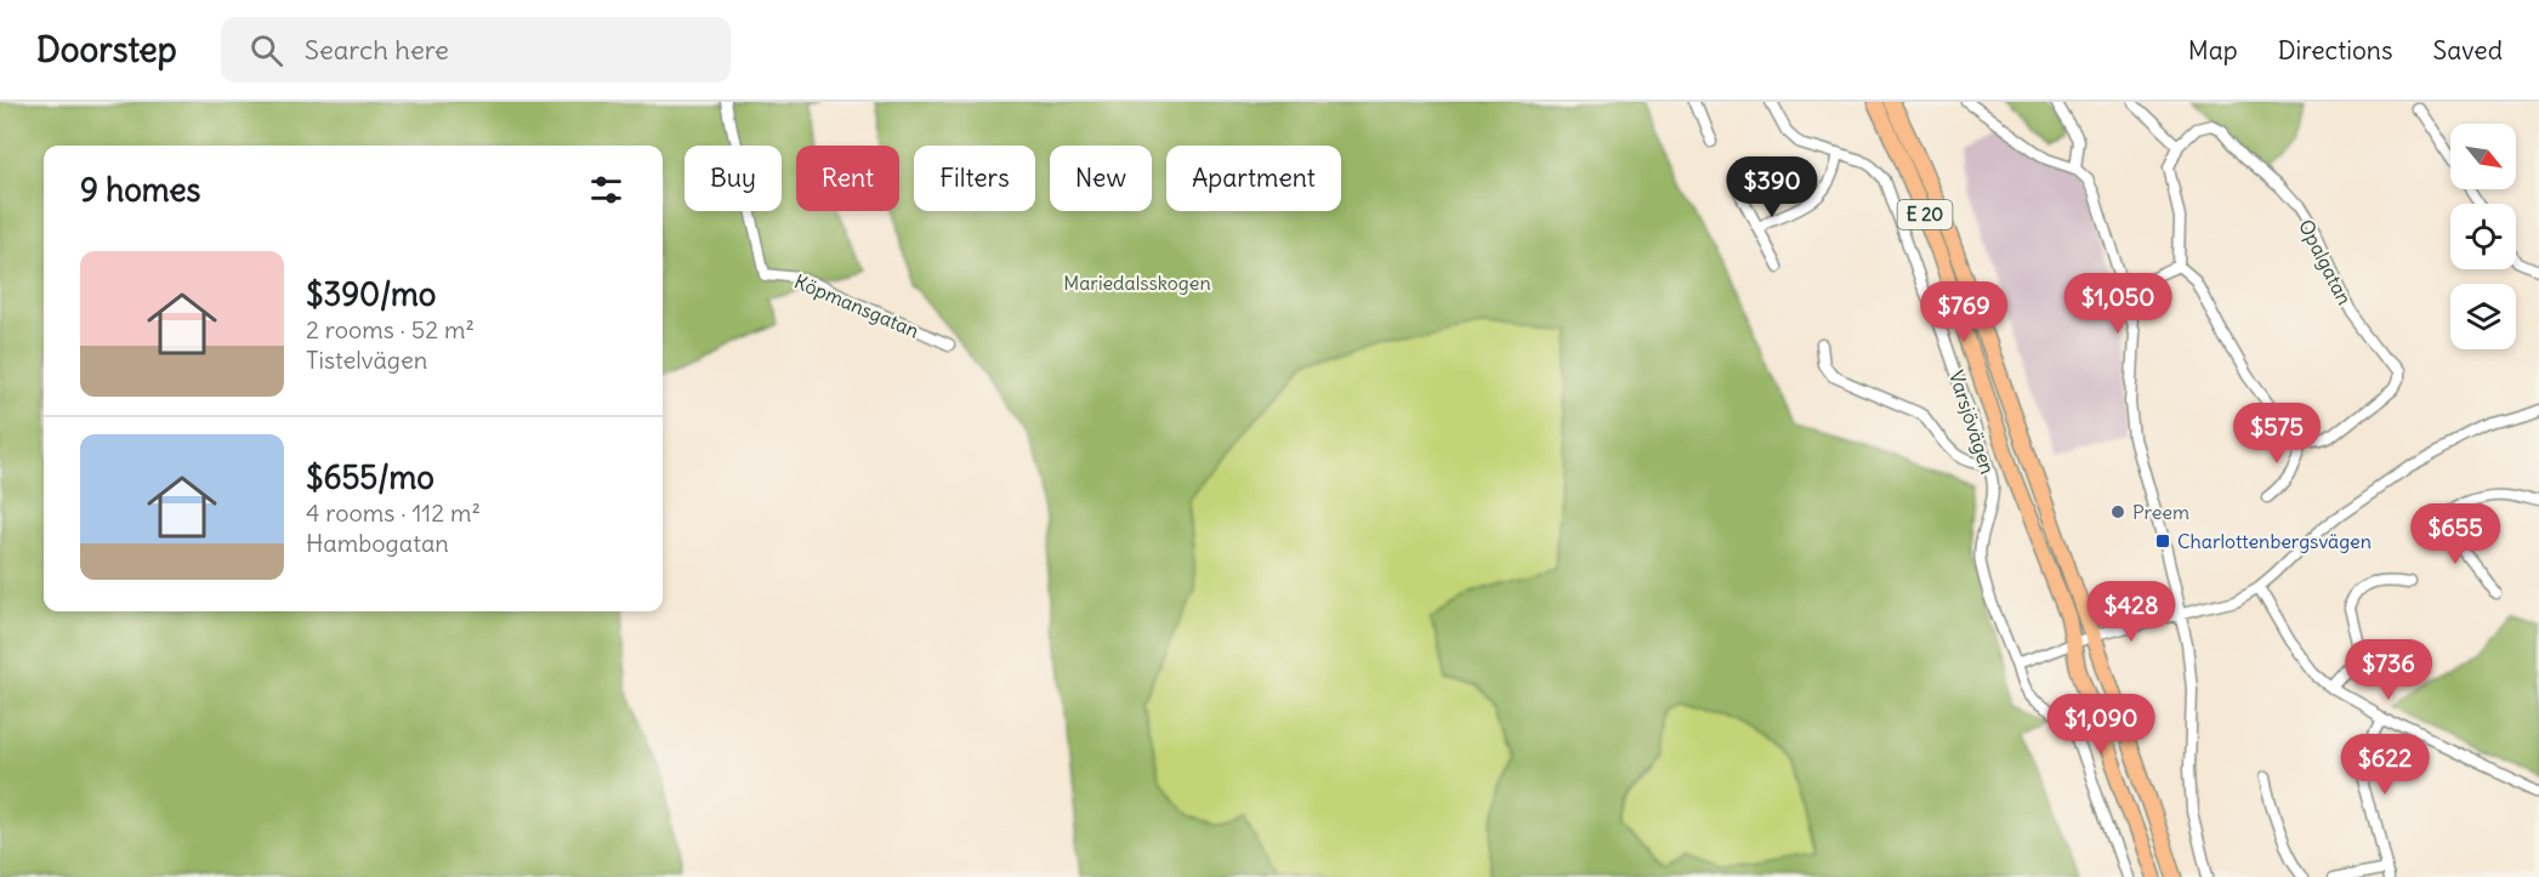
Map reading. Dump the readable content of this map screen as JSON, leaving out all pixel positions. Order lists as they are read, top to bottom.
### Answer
{
  "streets": {
    "highway": ["E 20"],
    "street": ["Opalgatan", "Köpmansgatan", "Varsjövägen"]
  },
  "parks": ["Mariedalsskogen"],
  "places": {
    "other": ["Preem"],
    "transit": ["Charlottenbergsvägen"]
  },
  "north": "bottom right",
  "page": {
    "header": "Doorstep",
    "search": "Search here",
    "nav": ["Map", "Directions", "Saved"],
    "chip": [
      "Buy",
      "Rent",
      "Filters",
      "New",
      "Apartment"
    ],
    "heading": "9 homes",
    "price": [
      "$390",
      "$1,050",
      "$769",
      "$575",
      "$655",
      "$428",
      "$736",
      "$1,090",
      "$622"
    ],
    "list": [
      {
        "name": "$390/mo",
        "note": "2 rooms · 52 m² · Tistelvägen"
      },
      {
        "name": "$655/mo",
        "note": "4 rooms · 112 m² · Hambogatan"
      }
    ]
  }
}
